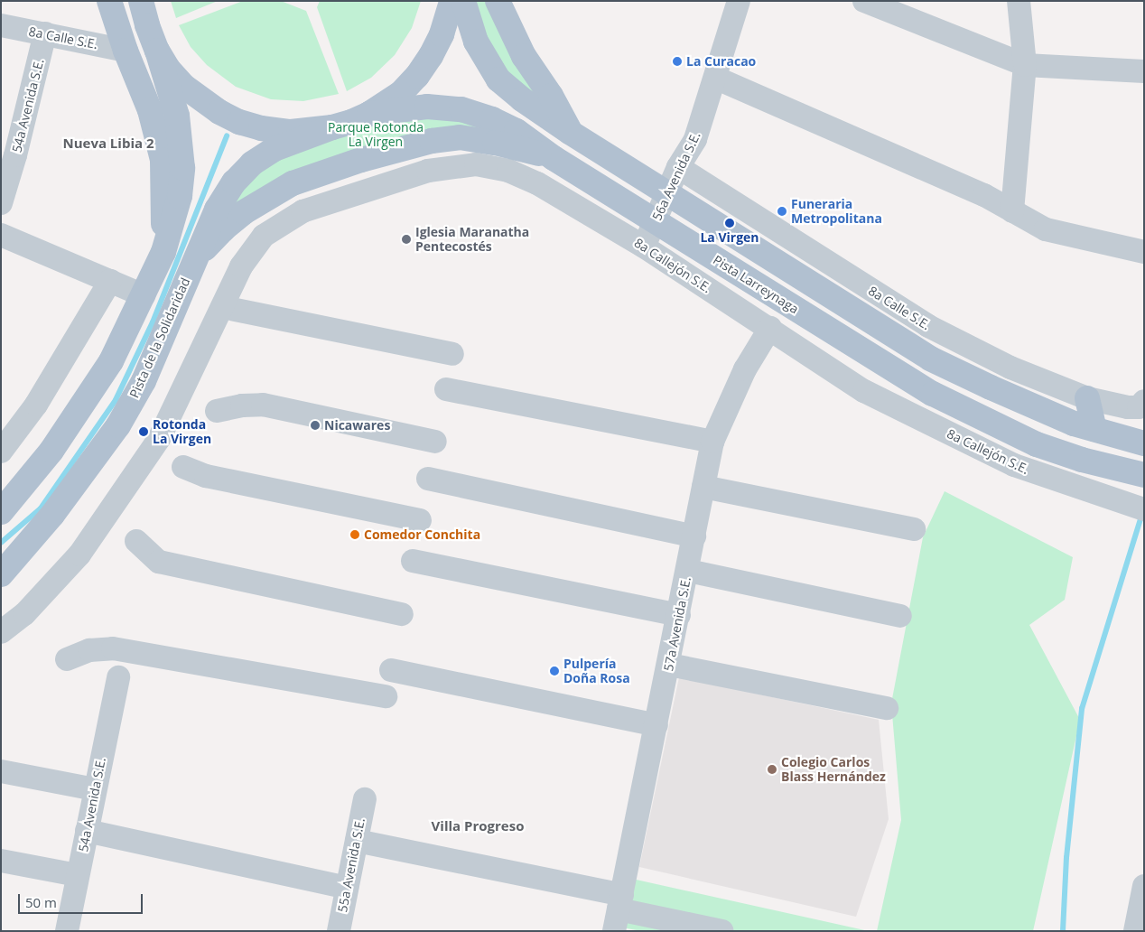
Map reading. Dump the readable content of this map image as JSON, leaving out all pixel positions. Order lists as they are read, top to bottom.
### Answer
{
  "streets": {
    "main road": ["Pista Larreynaga", "Pista de la Solidaridad"],
    "street": [
      "8a Calle S.E.",
      "54a Avenida S.E.",
      "56a Avenida S.E.",
      "8a Callejón S.E.",
      "57a Avenida S.E.",
      "55a Avenida S.E."
    ]
  },
  "crossings": [
    ["8a Calle S.E.", "54a Avenida S.E."],
    ["8a Calle S.E.", "56a Avenida S.E."],
    ["56a Avenida S.E.", "8a Callejón S.E."],
    ["56a Avenida S.E.", "Pista Larreynaga"],
    ["8a Callejón S.E.", "57a Avenida S.E."]
  ],
  "districts": ["Nueva Libia 2", "Villa Progreso"],
  "parks": ["Parque Rotonda La Virgen"],
  "places": [
    "La Curacao",
    "Funeraria Metropolitana",
    "La Virgen",
    "Iglesia Maranatha Pentecostés",
    "Nicawares",
    "Rotonda La Virgen",
    "Comedor Conchita",
    "Pulpería Doña Rosa",
    "Colegio Carlos Blass Hernández"
  ],
  "scale_bar": "50 m"
}
